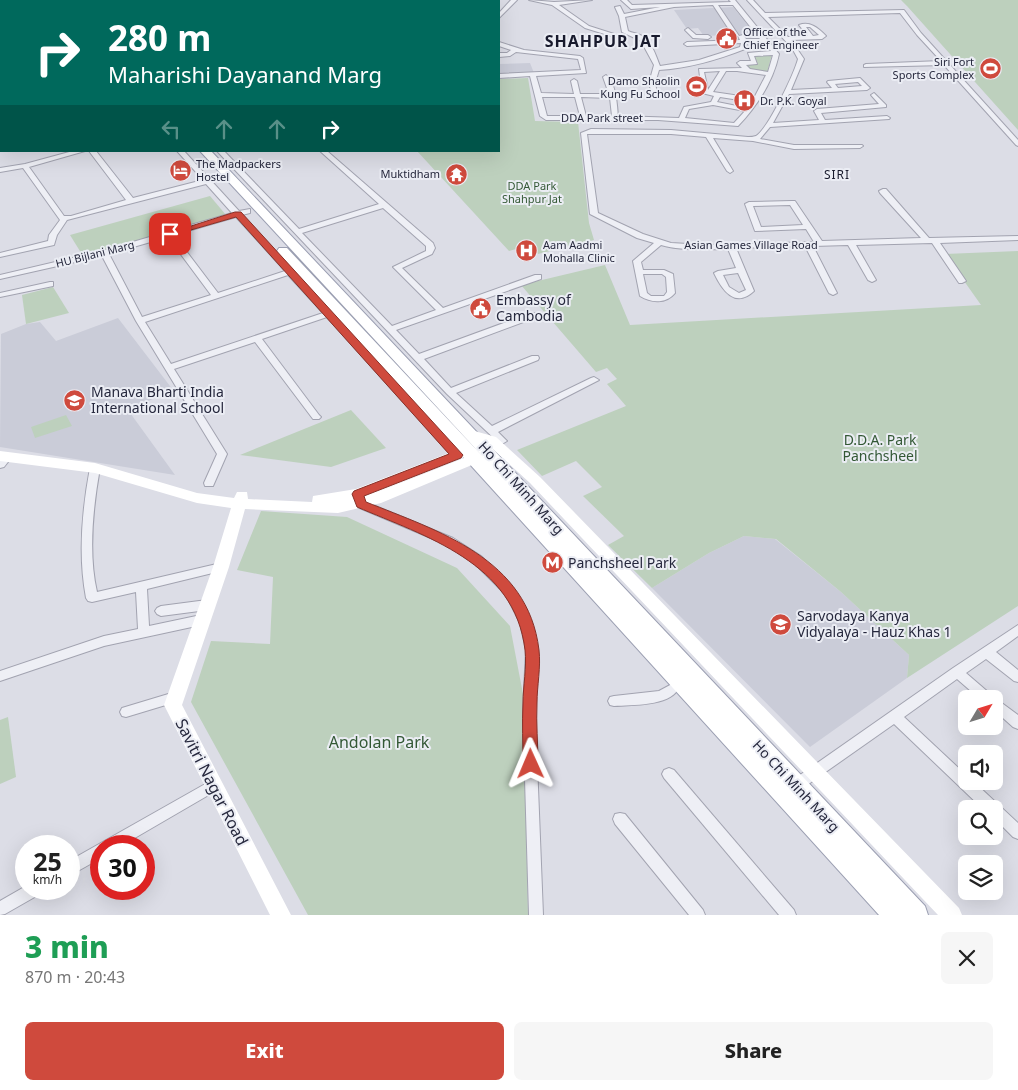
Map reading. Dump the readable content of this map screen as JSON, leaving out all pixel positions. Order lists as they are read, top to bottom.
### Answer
{
  "streets": {
    "main road": ["Ho Chi Minh Marg"],
    "street": [
      "DDA Park street",
      "Asian Games Village Road",
      "HU Bijlani Marg",
      "Savitri Nagar Road"
    ]
  },
  "crossings": [
    ["HU Bijlani Marg", "Ho Chi Minh Marg"]
  ],
  "districts": ["SHAHPUR JAT", "SIRI"],
  "parks": ["DDA Park Shahpur Jat", "D.D.A. Park Panchsheel", "Andolan Park"],
  "places": {
    "public building": ["Office of the Chief Engineer", "Embassy of Cambodia"],
    "sports": ["Siri Fort Sports Complex", "Damo Shaolin Kung Fu School"],
    "hospital": ["Dr. P.K. Goyal", "Aam Aadmi Mohalla Clinic"],
    "hotel": ["The Madpackers Hostel"],
    "temple": ["Muktidham"],
    "school or university": ["Manava Bharti India International School", "Sarvodaya Kanya Vidyalaya - Hauz Khas 1"],
    "metro station": ["Panchsheel Park"]
  },
  "north": "top right",
  "page": {
    "turn": ["280 m", "Maharishi Dayanand Marg"],
    "speed": "25 km/h",
    "limit": "30",
    "heading": ["3 min", "870 m · 20:43"],
    "buttons": ["Exit", "Share"]
  }
}
